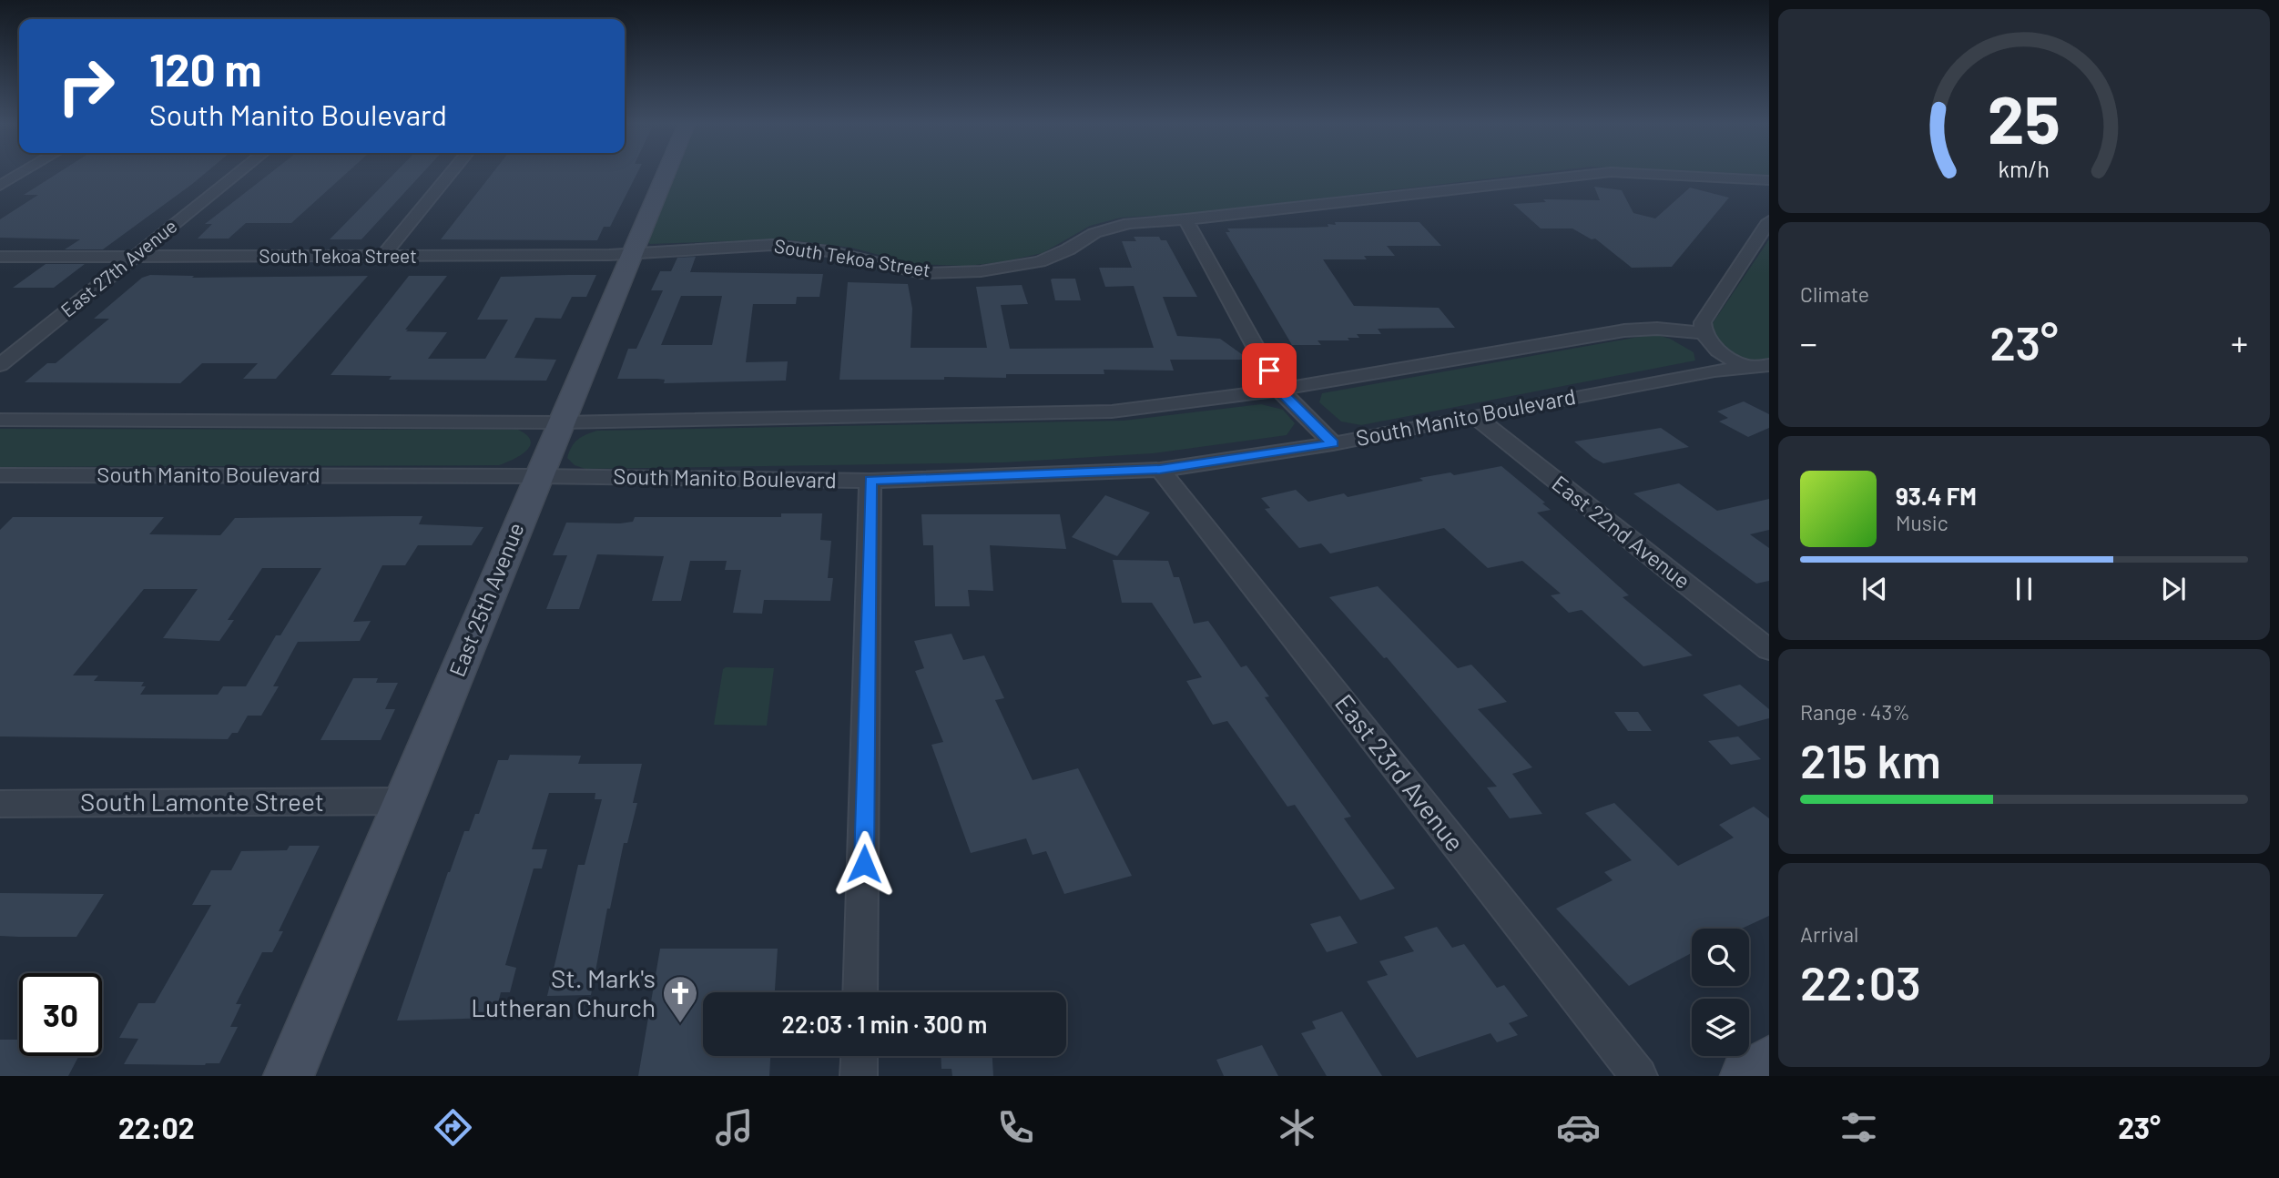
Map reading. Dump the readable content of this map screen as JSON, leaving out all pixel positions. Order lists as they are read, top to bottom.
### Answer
{
  "streets": {
    "street": [
      "South Tekoa Street",
      "East 27th Avenue",
      "South Manito Boulevard",
      "East 22nd Avenue",
      "East 25th Avenue",
      "East 23rd Avenue",
      "South Lamonte Street"
    ]
  },
  "crossings": [
    ["South Tekoa Street", "East 27th Avenue"],
    ["South Tekoa Street", "East 25th Avenue"],
    ["South Manito Boulevard", "East 22nd Avenue"],
    ["South Manito Boulevard", "East 25th Avenue"],
    ["South Manito Boulevard", "East 23rd Avenue"],
    ["East 25th Avenue", "South Lamonte Street"]
  ],
  "places": {
    "church": ["St. Mark's Lutheran Church"]
  },
  "page": {
    "turn": ["120 m", "South Manito Boulevard"],
    "tile": [
      "Climate",
      ["Range · 43%", "215 km"],
      ["Arrival", "22:03"]
    ],
    "heat": ["−", "23°", "+"],
    "song": ["93.4 FM", "Music"],
    "limit": "30",
    "trip": "22:03 · 1 min · 300 m",
    "tabs": ["22:02", "23°"],
    "gauge": ["25", "km/h"]
  }
}
